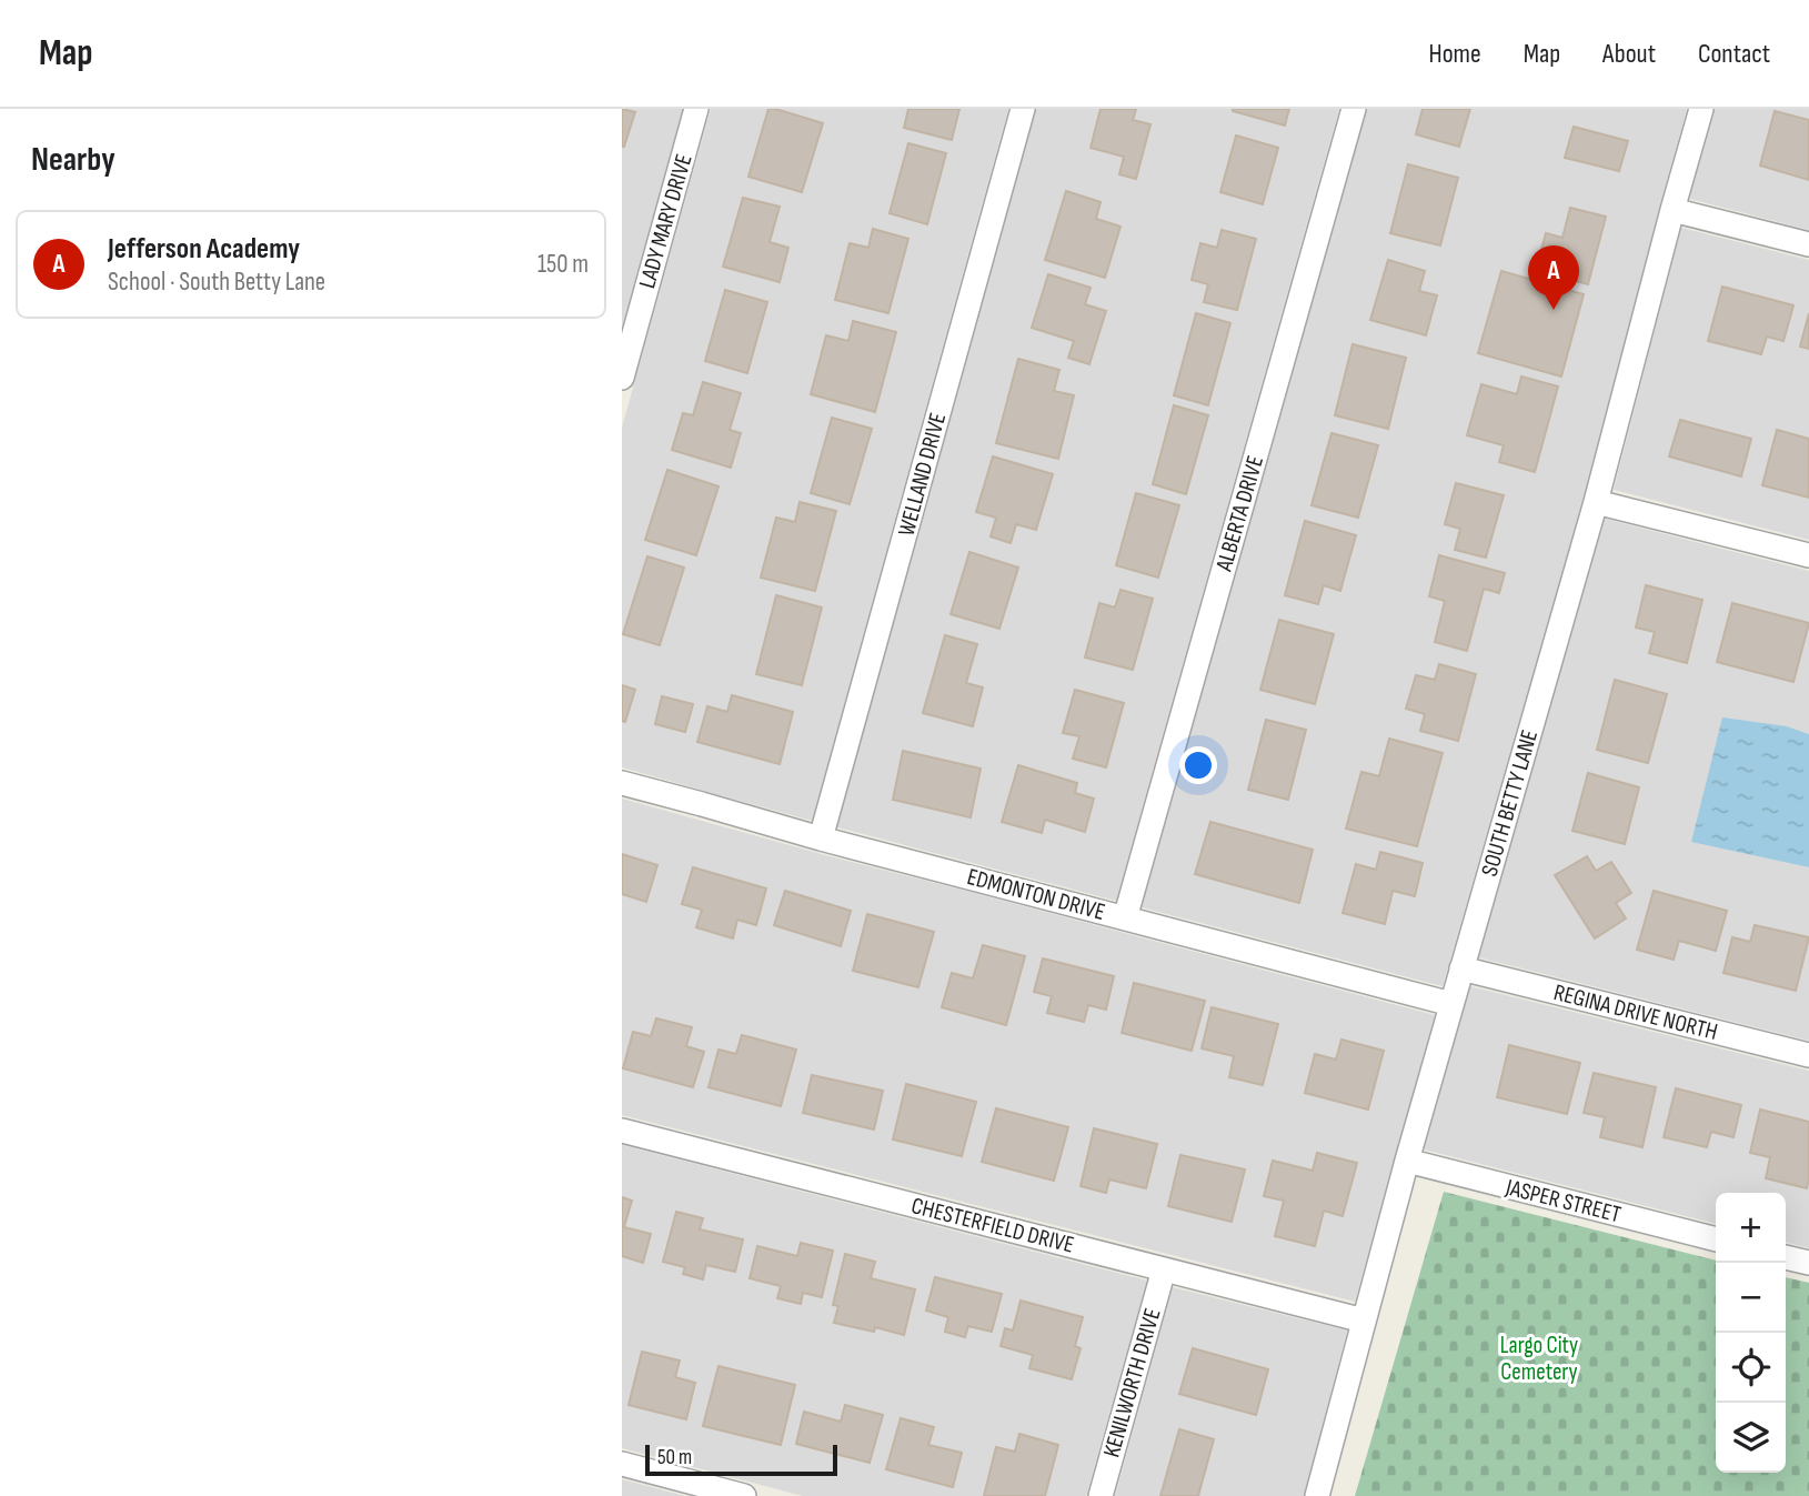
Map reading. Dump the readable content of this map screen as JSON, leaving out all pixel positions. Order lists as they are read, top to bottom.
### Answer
{
  "streets": {
    "street": [
      "LADY MARY DRIVE",
      "WELLAND DRIVE",
      "ALBERTA DRIVE",
      "SOUTH BETTY LANE",
      "EDMONTON DRIVE",
      "REGINA DRIVE NORTH",
      "JASPER STREET",
      "CHESTERFIELD DRIVE",
      "KENILWORTH DRIVE"
    ]
  },
  "crossings": [
    ["WELLAND DRIVE", "EDMONTON DRIVE"],
    ["ALBERTA DRIVE", "EDMONTON DRIVE"],
    ["SOUTH BETTY LANE", "EDMONTON DRIVE"],
    ["SOUTH BETTY LANE", "REGINA DRIVE NORTH"],
    ["SOUTH BETTY LANE", "JASPER STREET"],
    ["SOUTH BETTY LANE", "CHESTERFIELD DRIVE"],
    ["CHESTERFIELD DRIVE", "KENILWORTH DRIVE"]
  ],
  "parks": ["Largo City Cemetery"],
  "scale_bar": "50 m",
  "page": {
    "header": "Map",
    "nav": [
      "Home",
      "Map",
      "About",
      "Contact"
    ],
    "heading": "Nearby",
    "list": [
      {
        "mark": "A",
        "name": "Jefferson Academy",
        "note": "School · South Betty Lane",
        "value": "150 m"
      }
    ],
    "pins": "A",
    "map_buttons": ["+", "−"],
    "scale": "50 m"
  }
}
